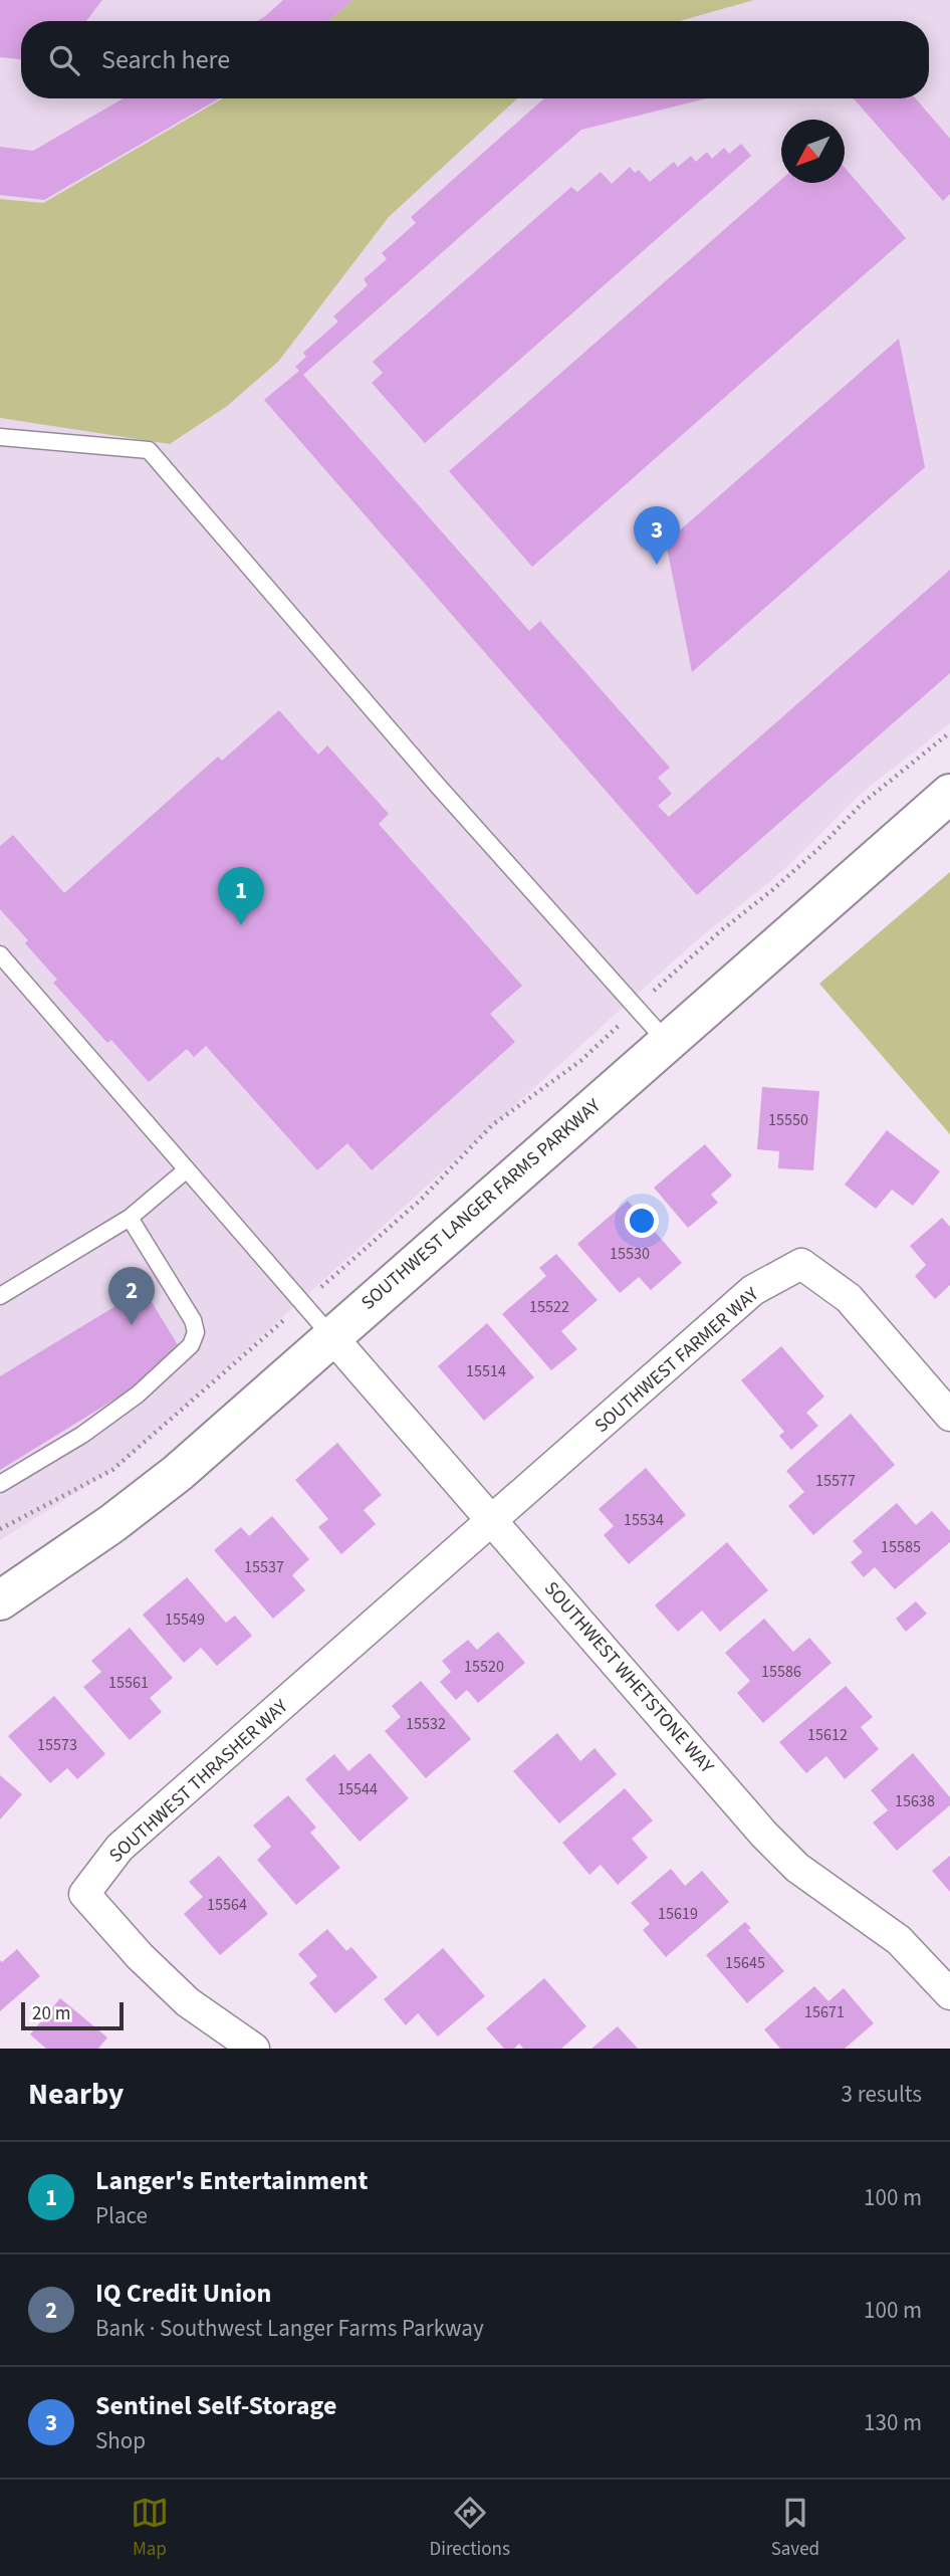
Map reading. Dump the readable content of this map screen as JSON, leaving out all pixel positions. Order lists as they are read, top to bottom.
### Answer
{
  "streets": {
    "main road": ["SOUTHWEST LANGER FARMS PARKWAY"],
    "street": ["SOUTHWEST FARMER WAY", "SOUTHWEST WHETSTONE WAY", "SOUTHWEST THRASHER WAY"]
  },
  "crossings": [
    ["SOUTHWEST LANGER FARMS PARKWAY", "SOUTHWEST WHETSTONE WAY"],
    ["SOUTHWEST FARMER WAY", "SOUTHWEST WHETSTONE WAY"],
    ["SOUTHWEST FARMER WAY", "SOUTHWEST THRASHER WAY"],
    ["SOUTHWEST WHETSTONE WAY", "SOUTHWEST THRASHER WAY"]
  ],
  "house_numbers": [
    "15550",
    "15530",
    "15522",
    "15514",
    "15577",
    "15534",
    "15585",
    "15537",
    "15549",
    "15520",
    "15586",
    "15561",
    "15532",
    "15612",
    "15573",
    "15544",
    "15638",
    "15564",
    "15619",
    "15645",
    "15671"
  ],
  "scale_bar": "20 m",
  "north": "bottom left",
  "page": {
    "search": "Search here",
    "pins": ["3", "1", "2"],
    "scale": "20 m",
    "heading": ["Nearby", "3 results"],
    "list": [
      {
        "mark": "1",
        "name": "Langer's Entertainment",
        "note": "Place",
        "value": "100 m"
      },
      {
        "mark": "2",
        "name": "IQ Credit Union",
        "note": "Bank · Southwest Langer Farms Parkway",
        "value": "100 m"
      },
      {
        "mark": "3",
        "name": "Sentinel Self-Storage",
        "note": "Shop",
        "value": "130 m"
      }
    ],
    "nav": ["Map", "Directions", "Saved"]
  }
}
